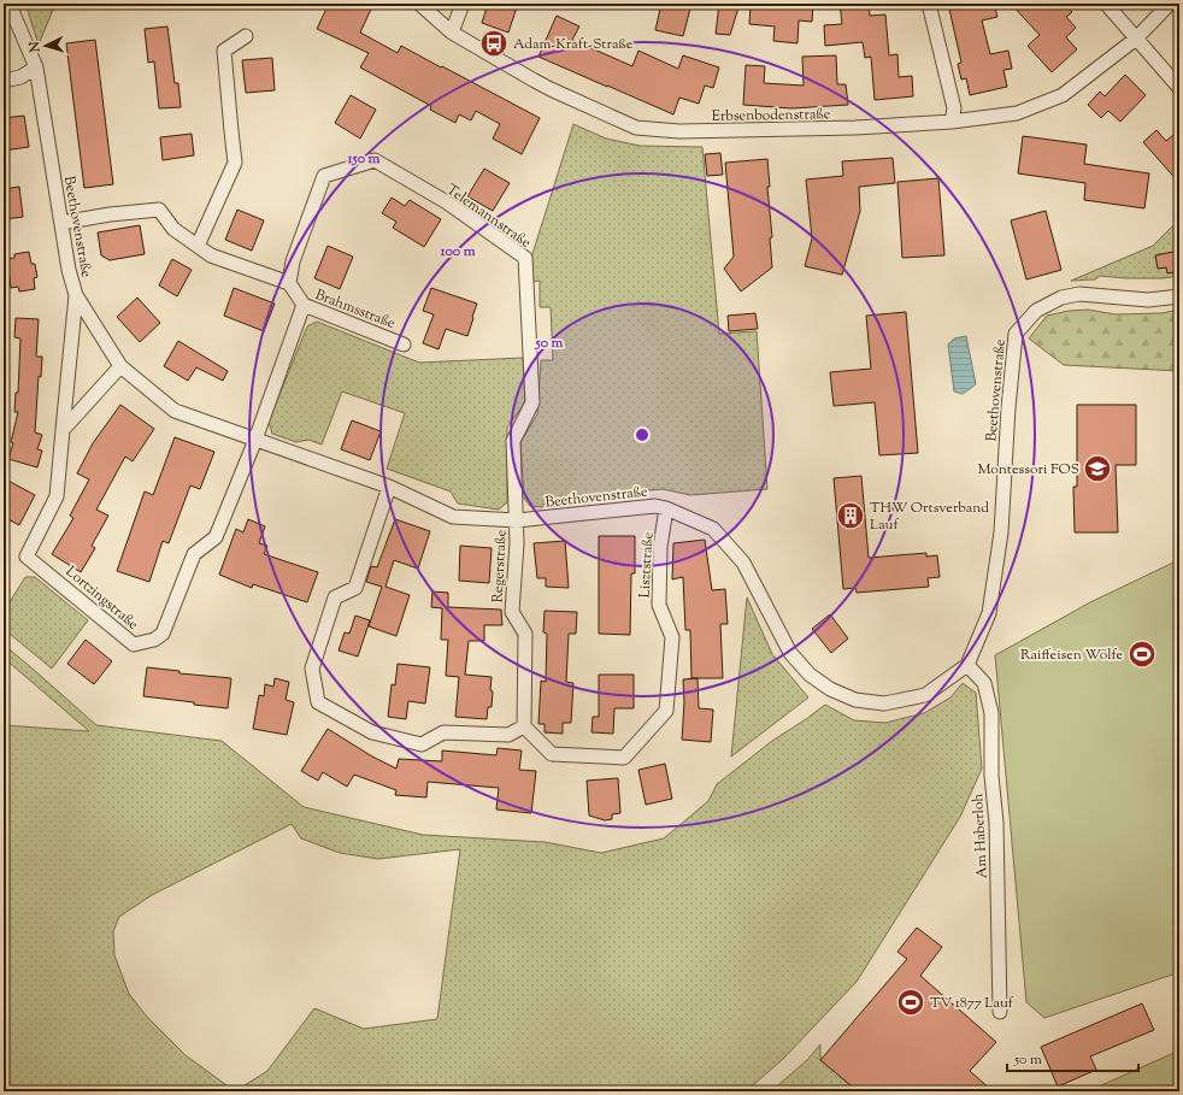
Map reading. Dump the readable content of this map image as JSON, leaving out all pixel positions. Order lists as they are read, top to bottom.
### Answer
{
  "streets": {
    "street": [
      "Erbsenbodenstraße",
      "Telemannstraße",
      "Beethovenstraße",
      "Brahmsstraße",
      "Lisztstraße",
      "Regerstraße",
      "Lortzingstraße",
      "Am Haberloh"
    ]
  },
  "crossings": [
    ["Telemannstraße", "Beethovenstraße"],
    ["Telemannstraße", "Brahmsstraße"],
    ["Telemannstraße", "Regerstraße"],
    ["Beethovenstraße", "Lisztstraße"],
    ["Beethovenstraße", "Regerstraße"],
    ["Beethovenstraße", "Lortzingstraße"],
    ["Beethovenstraße", "Am Haberloh"],
    ["Lisztstraße", "Regerstraße"]
  ],
  "places": {
    "bus stop": ["Adam-Kraft-Straße"],
    "school or university": ["Montessori FOS"],
    "building": ["THW Ortsverband Lauf"],
    "sports": ["Raiffeisen Wölfe", "TV 1877 Lauf"]
  },
  "scale_bar": "50 m",
  "north": "left",
  "rings": ["150 m", "100 m", "50 m"]
}
